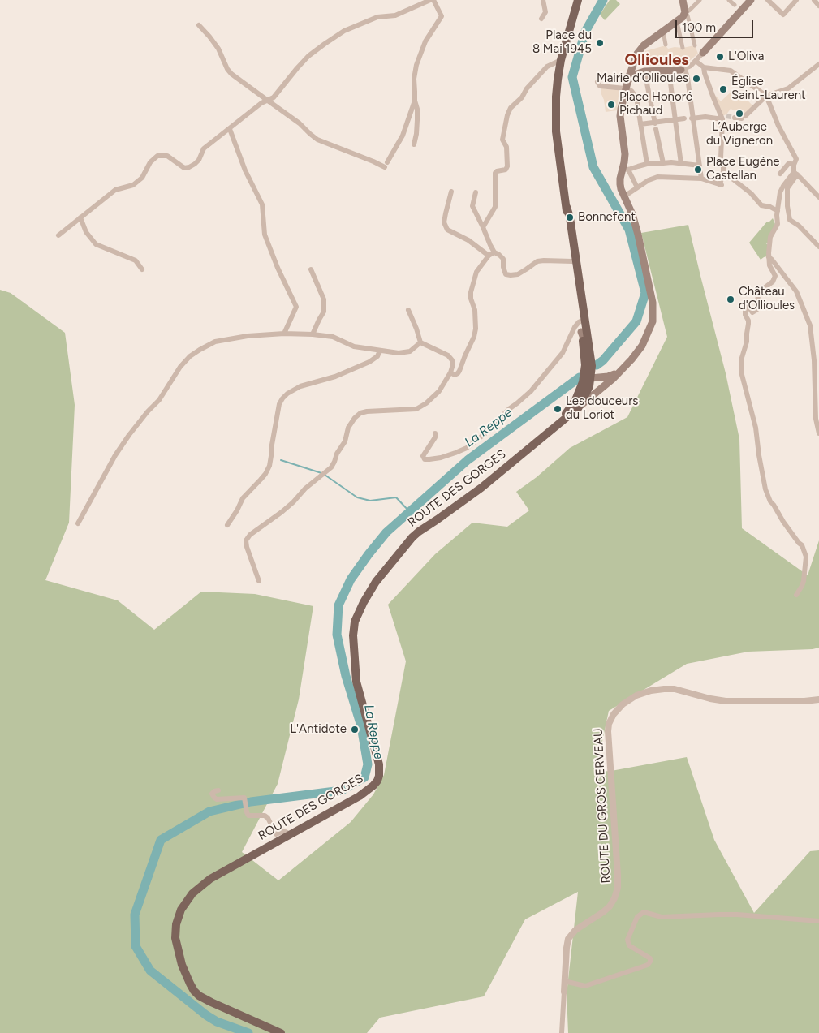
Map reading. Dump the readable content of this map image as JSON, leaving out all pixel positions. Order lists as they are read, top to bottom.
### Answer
{
  "streets": {
    "main road": ["ROUTE DES GORGES"],
    "street": ["ROUTE DU GROS CERVEAU"]
  },
  "districts": ["Ollioules"],
  "water": ["La Reppe"],
  "places": [
    "Place du 8 Mai 1945",
    "L'Oliva",
    "Mairie d’Ollioules",
    "Église Saint-Laurent",
    "Place Honoré Pichaud",
    "L’Auberge du Vigneron",
    "Place Eugène Castellan",
    "Bonnefont",
    "Château d'Ollioules",
    "Les douceurs du Loriot",
    "L'Antidote"
  ],
  "scale_bar": "100 m"
}
